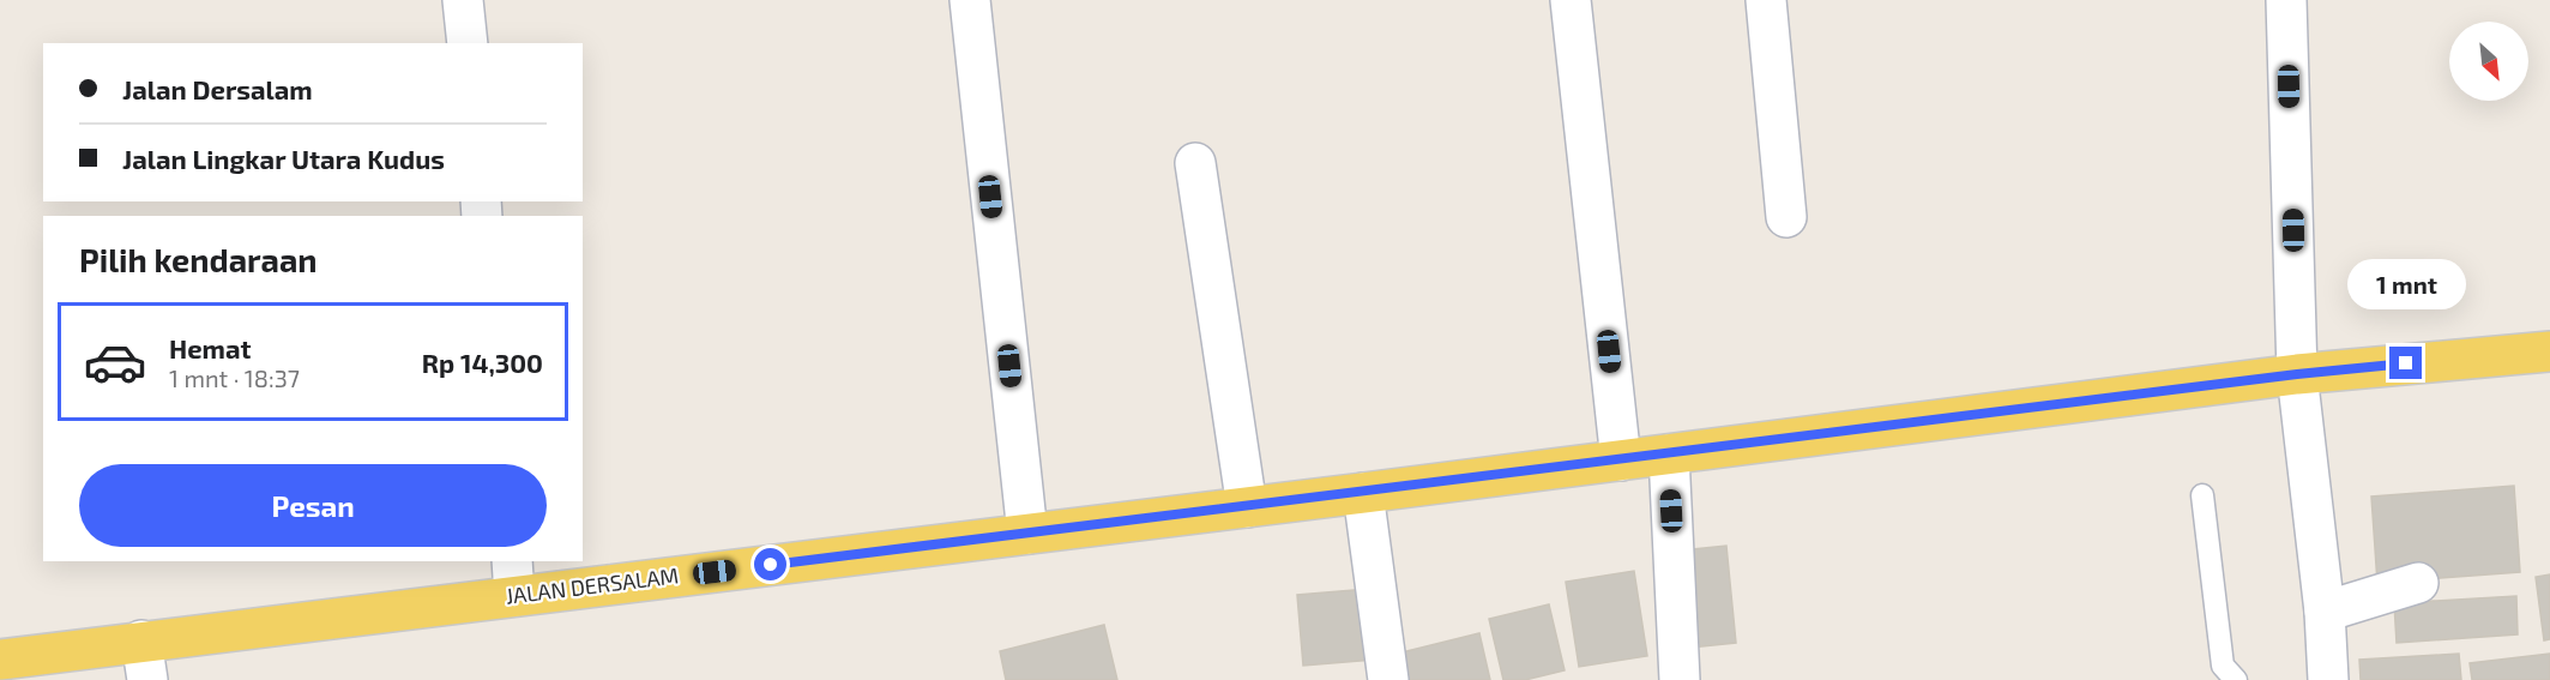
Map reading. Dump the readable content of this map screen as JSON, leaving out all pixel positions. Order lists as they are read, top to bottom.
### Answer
{
  "streets": {
    "main road": ["JALAN DERSALAM"]
  },
  "north": "bottom right",
  "page": {
    "banner": ["Jalan Dersalam", "Jalan Lingkar Utara Kudus"],
    "heading": "Pilih kendaraan",
    "bubble": "1 mnt",
    "list": [
      {
        "name": "Hemat",
        "note": "1 mnt · 18:37",
        "value": "Rp 14,300"
      }
    ],
    "buttons": "Pesan"
  }
}
